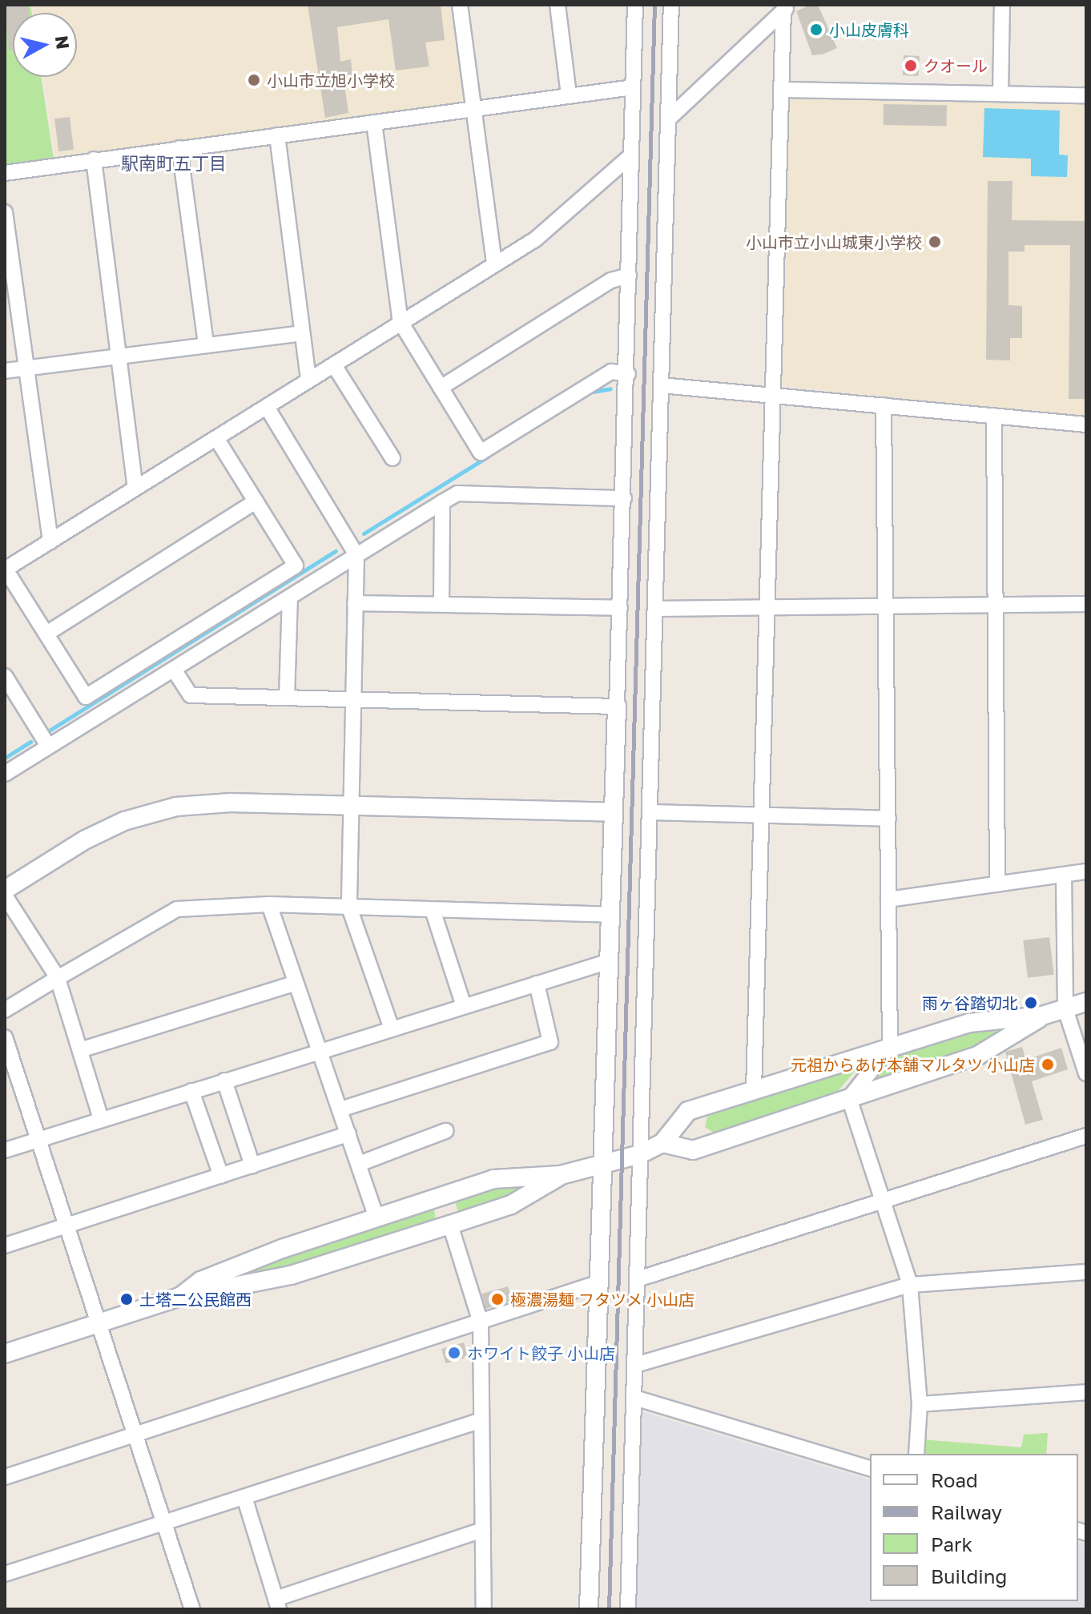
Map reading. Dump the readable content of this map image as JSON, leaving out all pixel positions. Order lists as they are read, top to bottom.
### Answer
{
  "districts": ["駅南町五丁目"],
  "places": [
    "小山皮膚科",
    "クオール",
    "小山市立旭小学校",
    "小山市立小山城東小学校",
    "雨ヶ谷踏切北",
    "元祖からあげ本舗マルタツ 小山店",
    "土塔二公民館西",
    "極濃湯麺 フタツメ 小山店",
    "ホワイト餃子 小山店"
  ],
  "legend": [
    "Road",
    "Railway",
    "Park",
    "Building"
  ],
  "north": "right"
}
